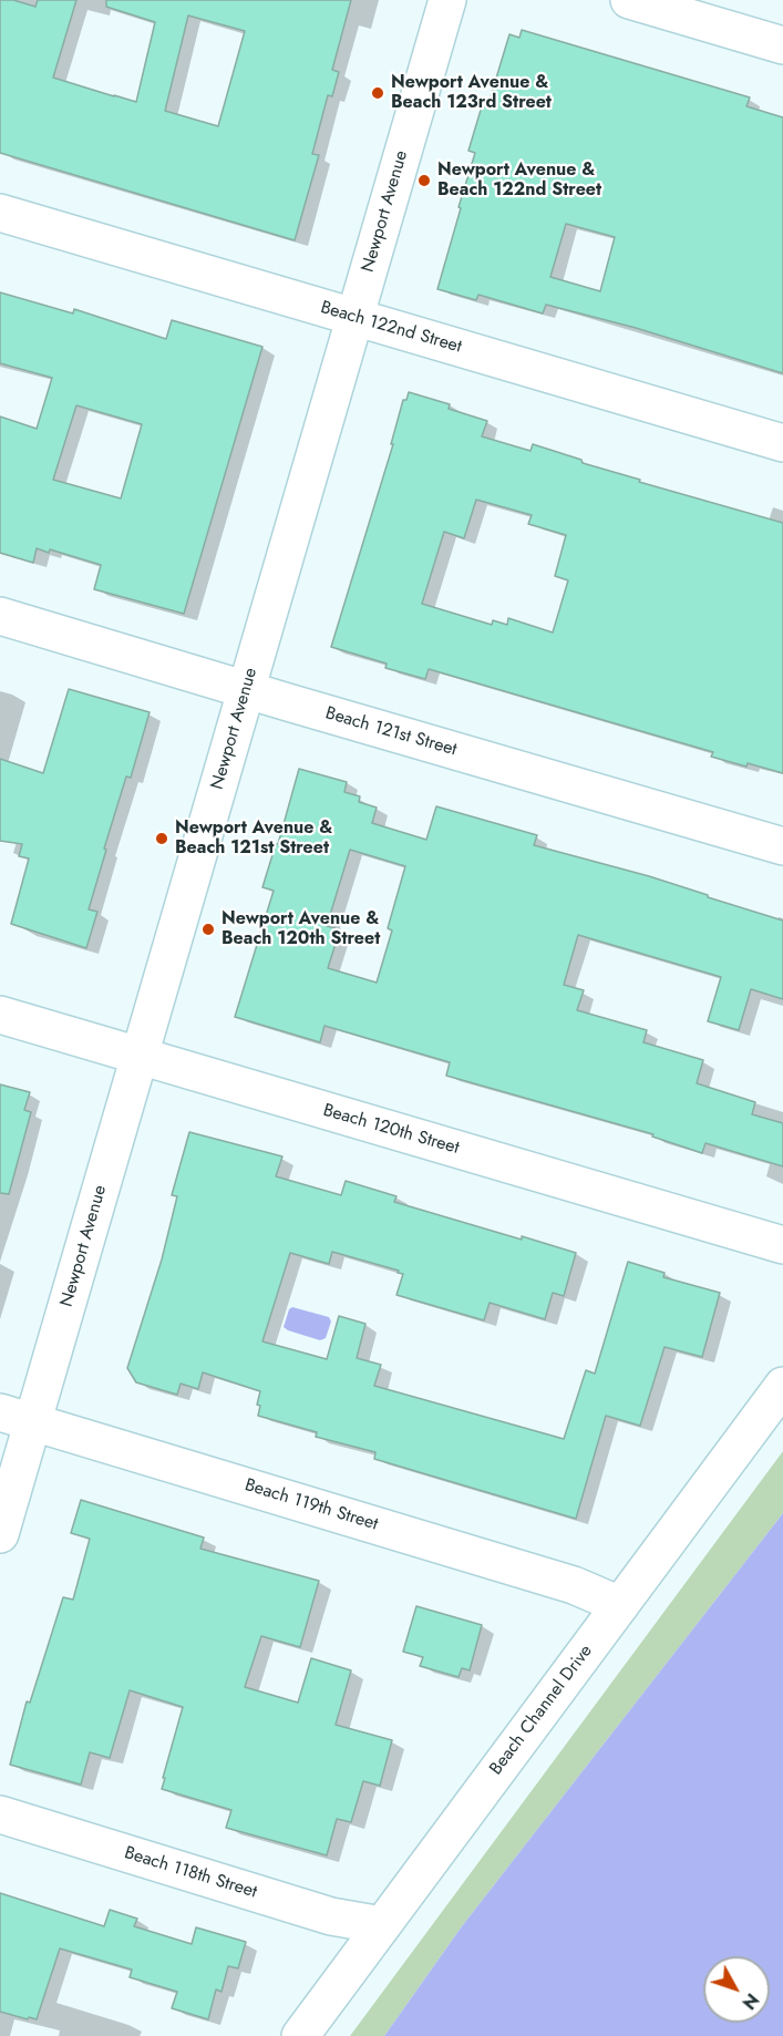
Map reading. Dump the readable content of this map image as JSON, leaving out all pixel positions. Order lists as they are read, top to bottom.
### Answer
{
  "streets": {
    "street": [
      "Newport Avenue",
      "Beach 122nd Street",
      "Beach 121st Street",
      "Beach 120th Street",
      "Beach 119th Street",
      "Beach Channel Drive",
      "Beach 118th Street"
    ]
  },
  "crossings": [
    ["Newport Avenue", "Beach 122nd Street"],
    ["Newport Avenue", "Beach 121st Street"],
    ["Newport Avenue", "Beach 120th Street"],
    ["Newport Avenue", "Beach 119th Street"],
    ["Beach 119th Street", "Beach Channel Drive"],
    ["Beach Channel Drive", "Beach 118th Street"]
  ],
  "places": [
    "Newport Avenue & Beach 123rd Street",
    "Newport Avenue & Beach 122nd Street",
    "Newport Avenue & Beach 121st Street",
    "Newport Avenue & Beach 120th Street"
  ],
  "north": "bottom right"
}
